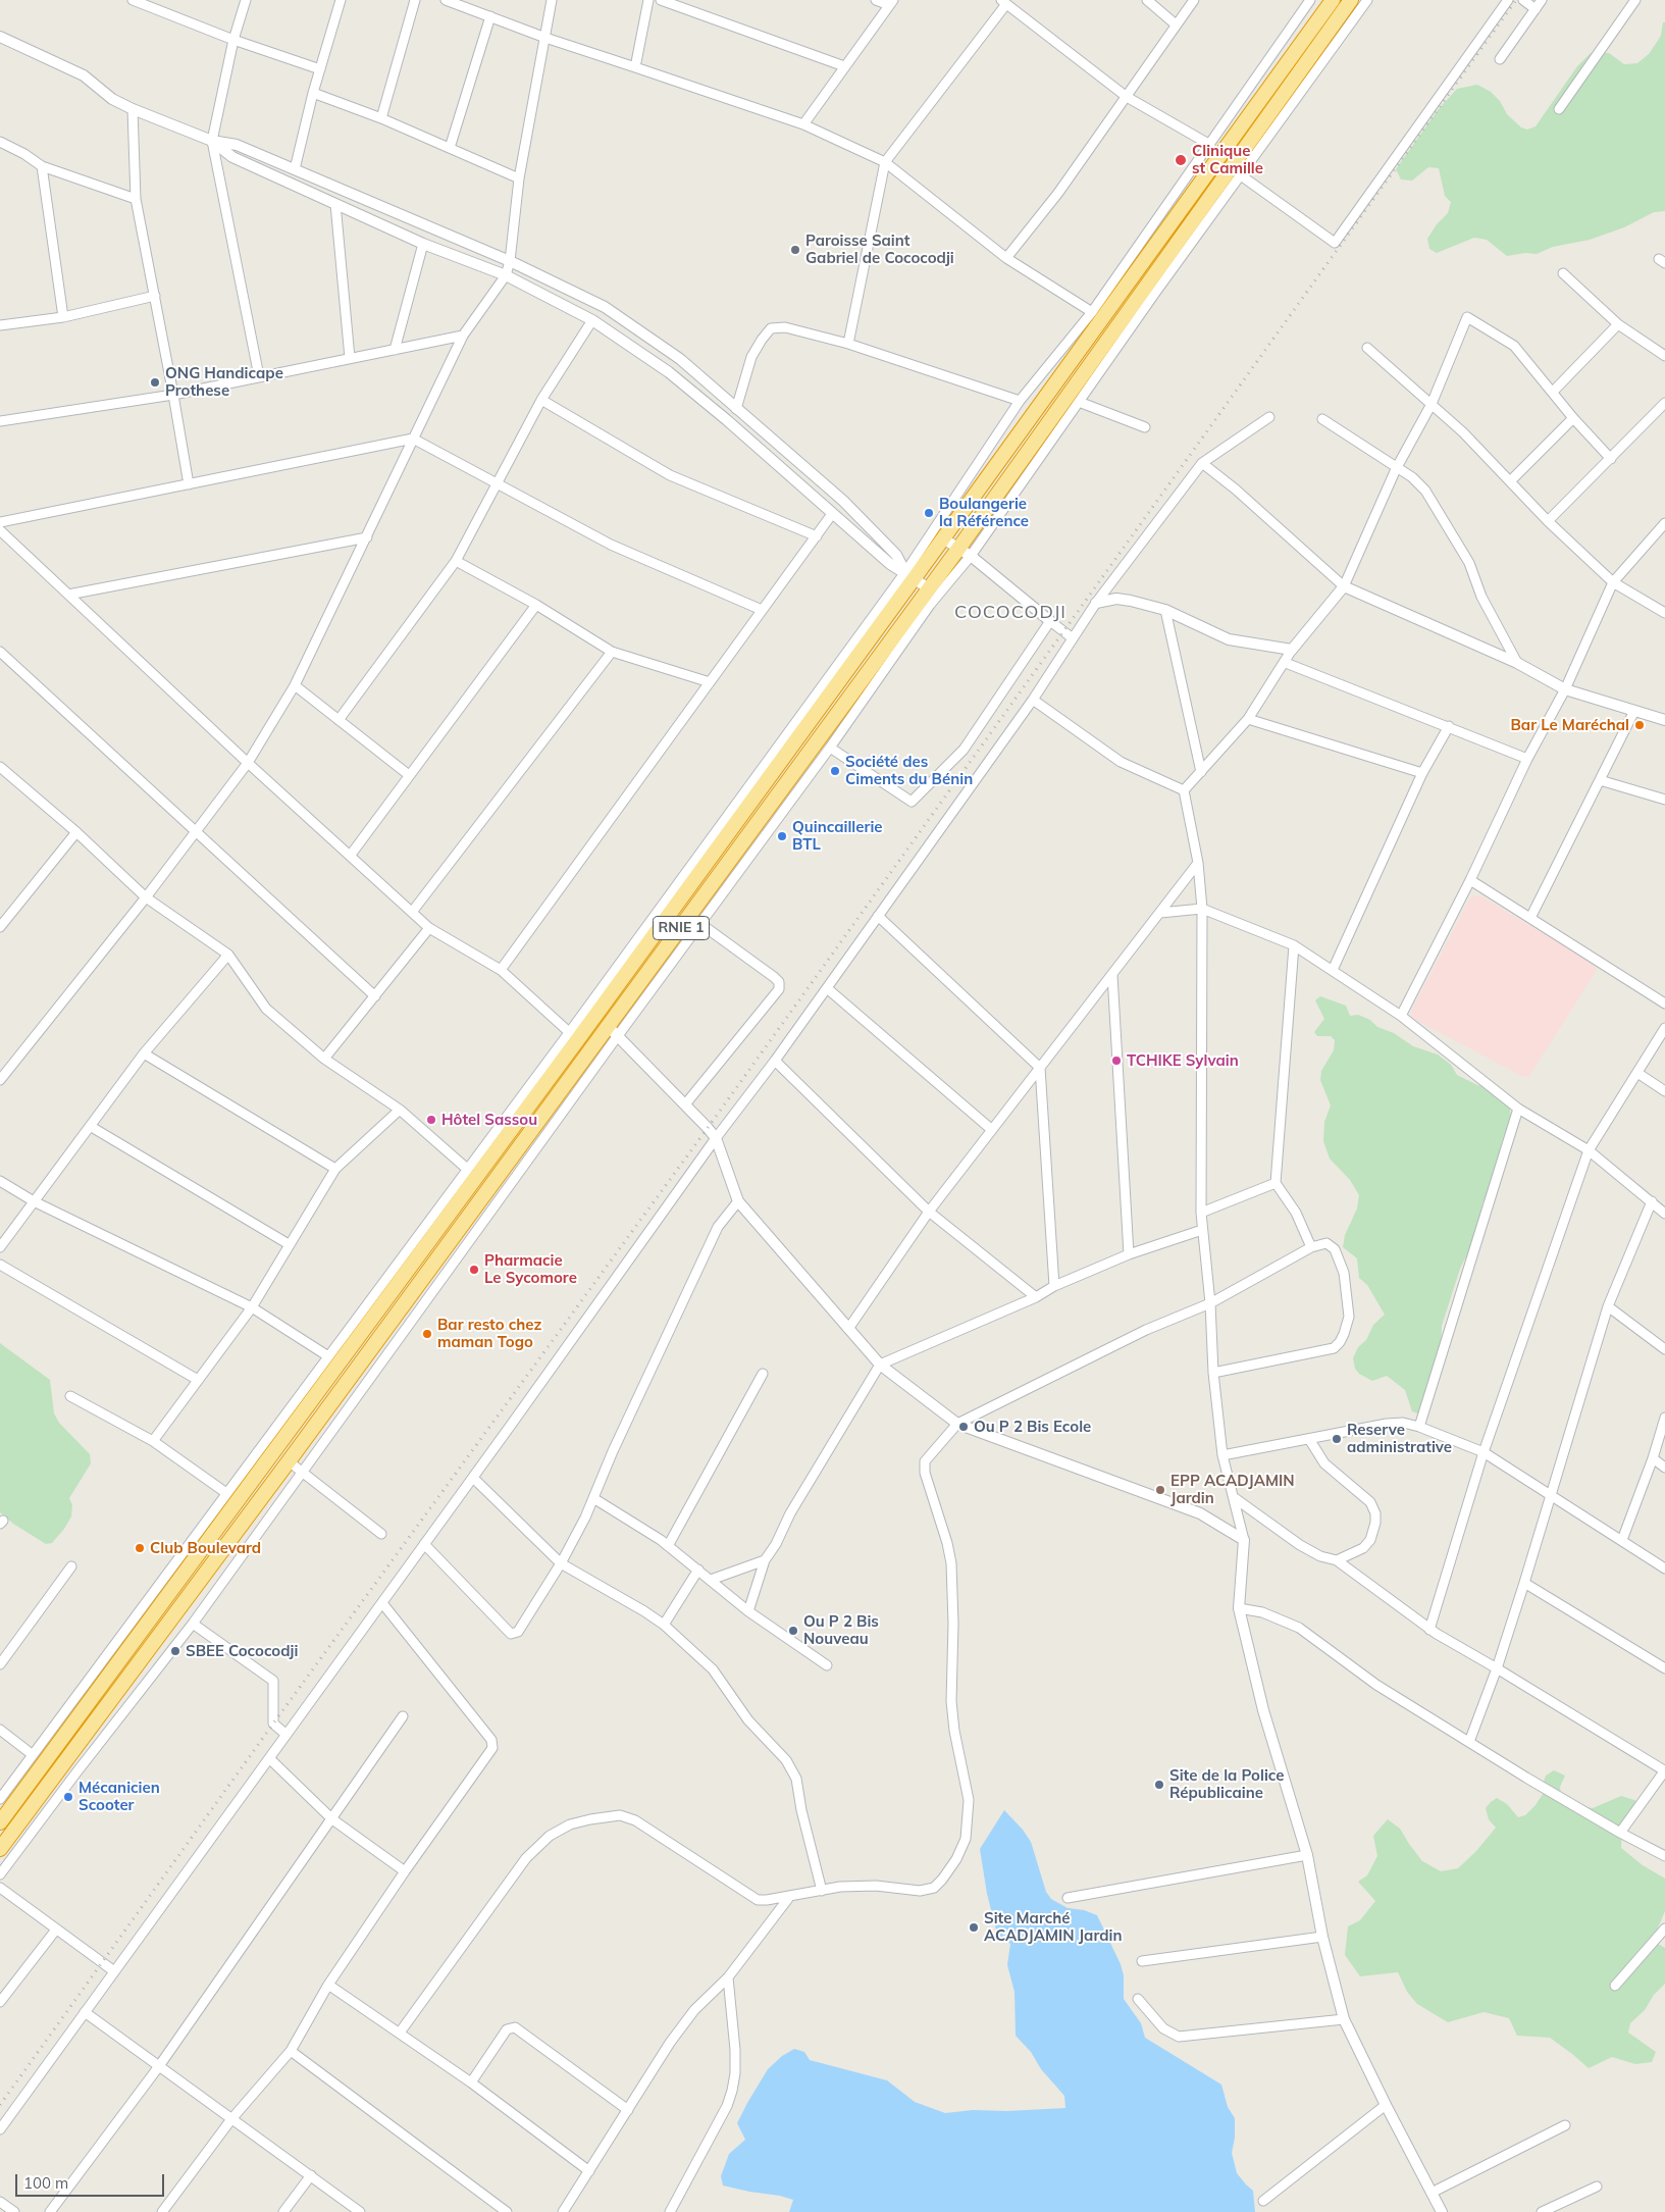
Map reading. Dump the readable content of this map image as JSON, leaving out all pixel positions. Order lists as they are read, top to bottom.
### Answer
{
  "streets": {
    "highway": ["RNIE 1"]
  },
  "districts": ["COCOCODJI"],
  "places": [
    "Clinique st Camille",
    "Paroisse Saint Gabriel de Cococodji",
    "ONG Handicape Prothese",
    "Boulangerie la Référence",
    "Bar Le Maréchal",
    "Société des Ciments du Bénin",
    "Quincaillerie BTL",
    "TCHIKE Sylvain",
    "Hôtel Sassou",
    "Pharmacie Le Sycomore",
    "Bar resto chez maman Togo",
    "Ou P 2 Bis Ecole",
    "Reserve administrative",
    "EPP ACADJAMIN Jardin",
    "Club Boulevard",
    "Ou P 2 Bis Nouveau",
    "SBEE Cococodji",
    "Site de la Police Républicaine",
    "Mécanicien Scooter",
    "Site Marché ACADJAMIN Jardin"
  ],
  "scale_bar": "100 m"
}
